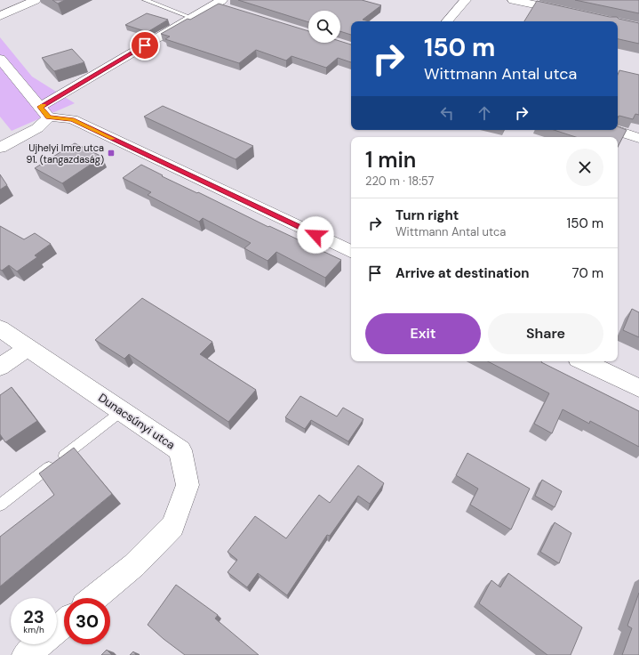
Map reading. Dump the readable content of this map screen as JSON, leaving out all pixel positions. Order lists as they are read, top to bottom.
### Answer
{
  "streets": {
    "street": ["Dunacsúnyi utca"]
  },
  "places": {
    "transit": ["Ujhelyi Imre utca 91. (tangazdaság)"]
  },
  "page": {
    "turn": ["150 m", "Wittmann Antal utca"],
    "heading": ["1 min", "220 m · 18:57"],
    "list": [
      {
        "name": "Turn right",
        "note": "Wittmann Antal utca",
        "value": "150 m"
      },
      {
        "name": "Arrive at destination",
        "value": "70 m"
      }
    ],
    "buttons": ["Exit", "Share"],
    "speed": "23 km/h",
    "limit": "30"
  }
}
